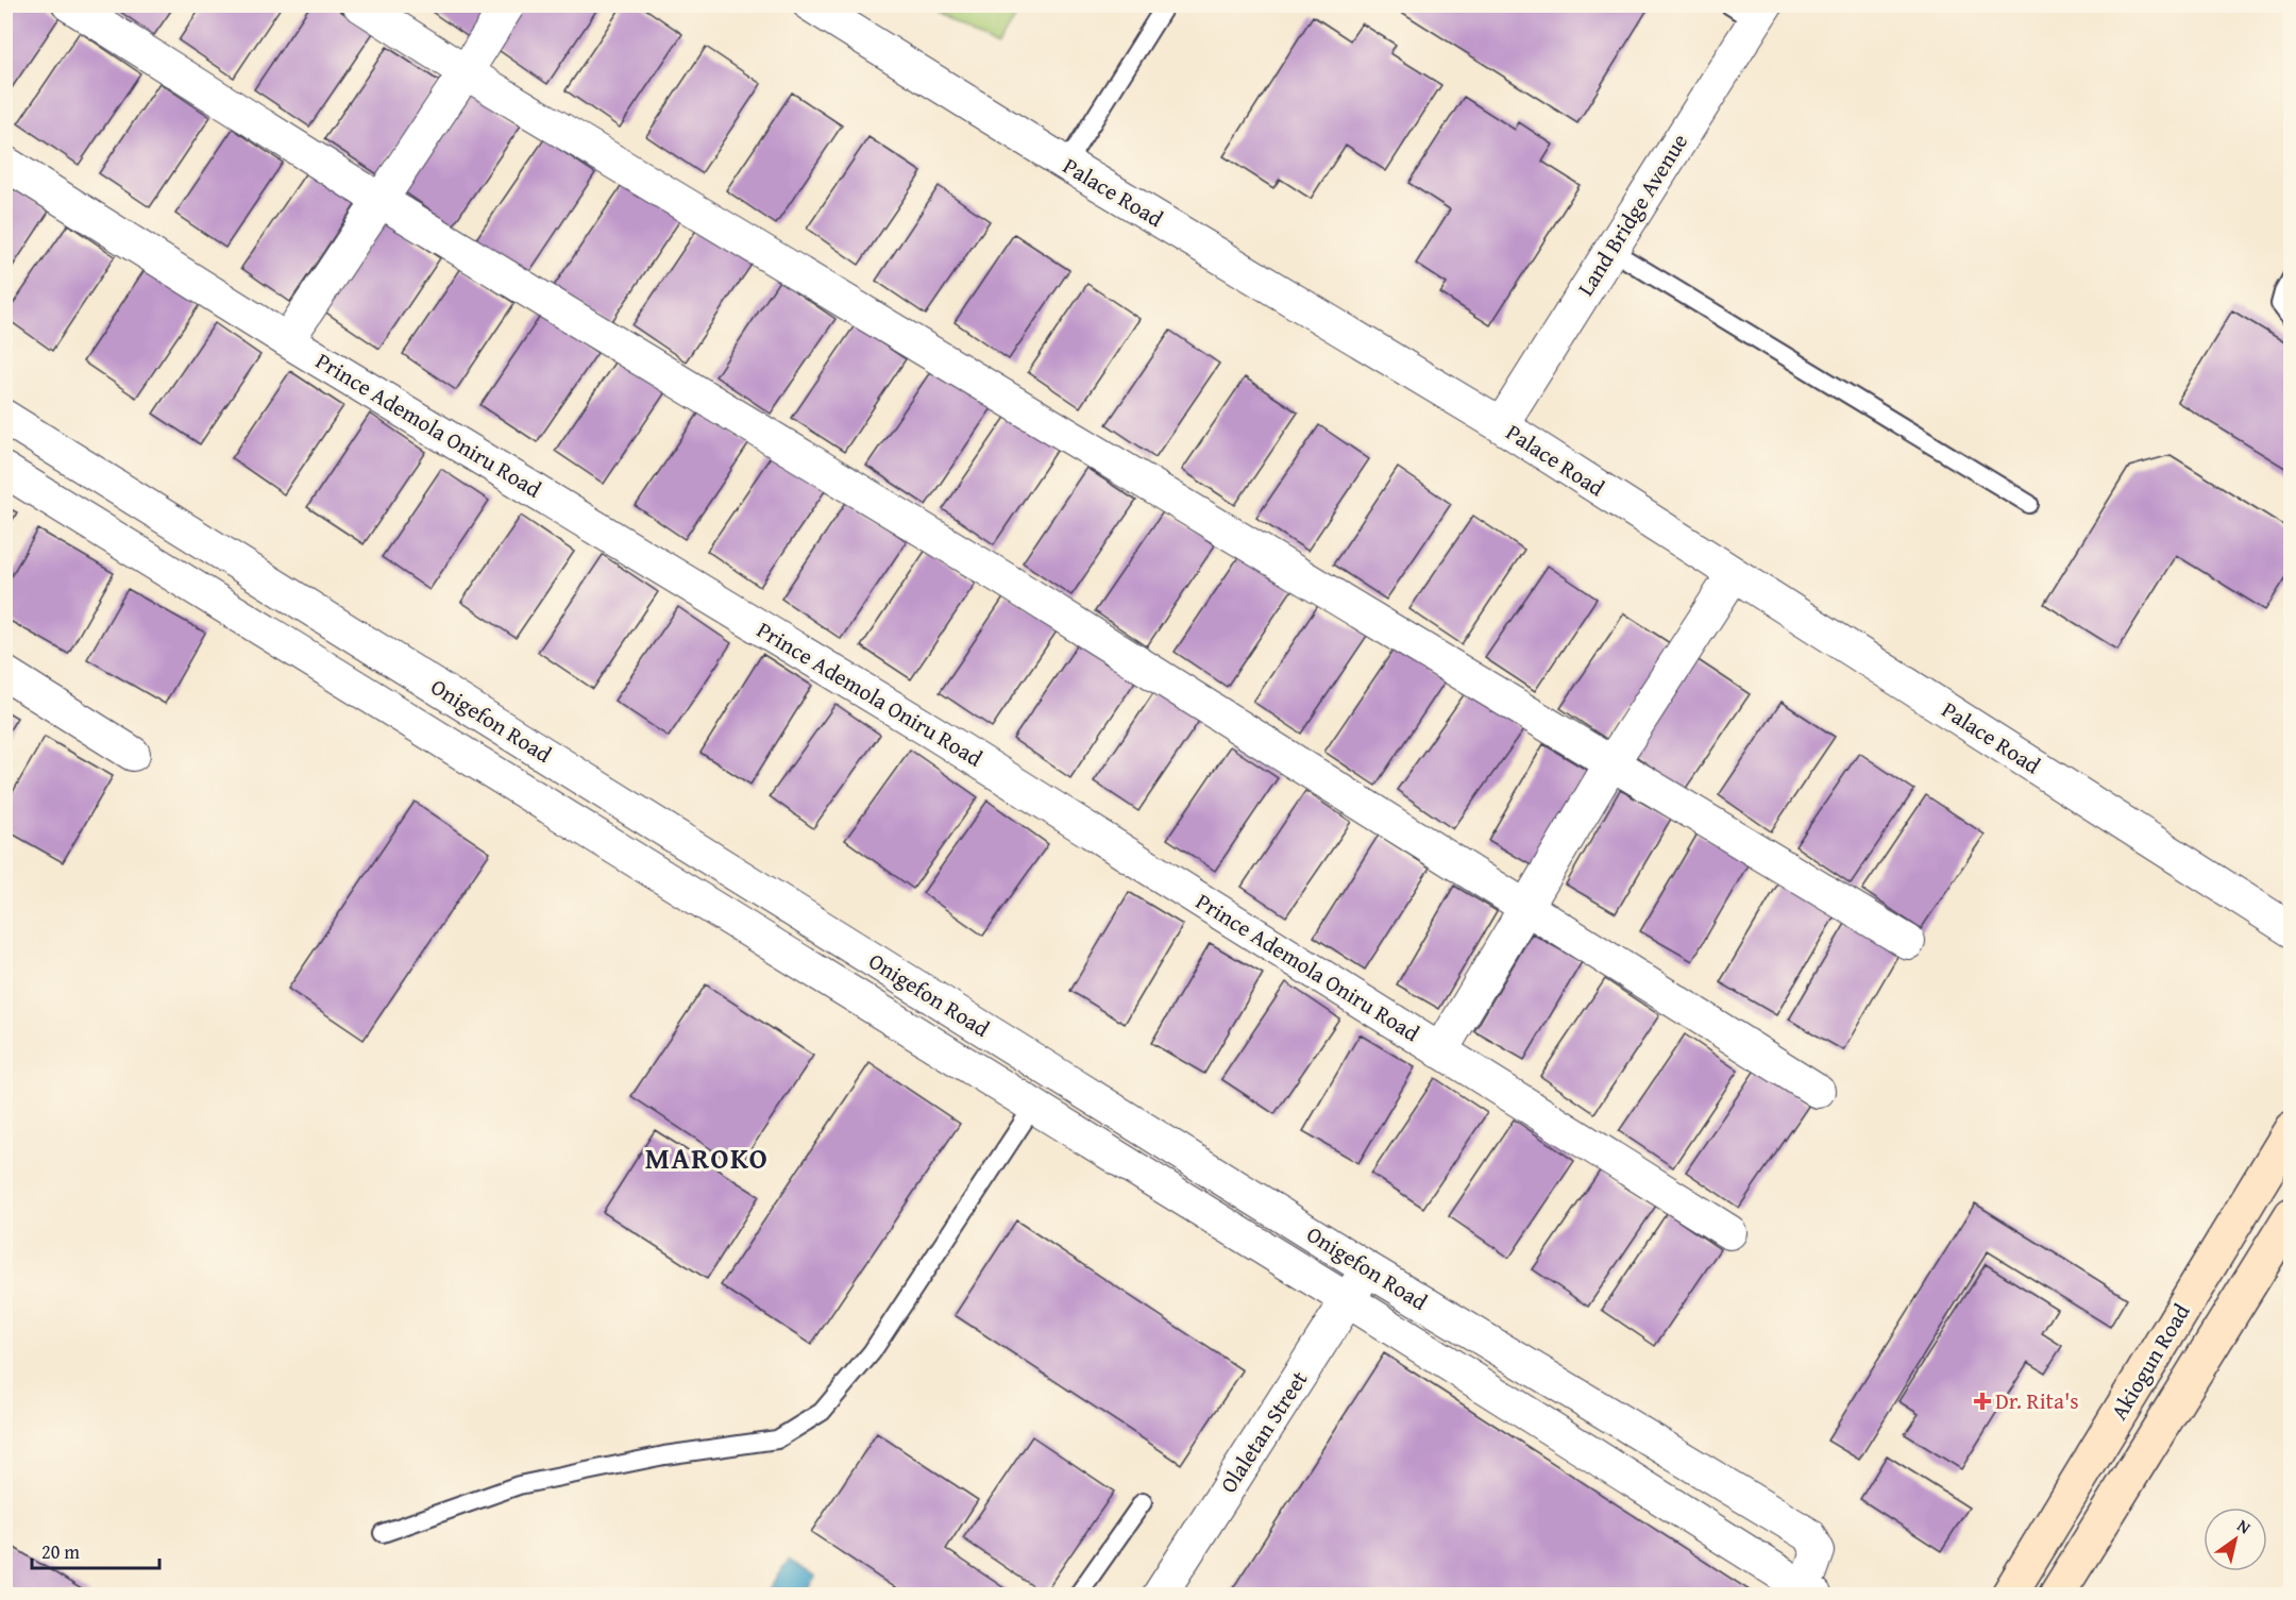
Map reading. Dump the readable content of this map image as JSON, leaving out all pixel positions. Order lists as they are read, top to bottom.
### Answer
{
  "streets": {
    "street": [
      "Palace Road",
      "Land Bridge Avenue",
      "Prince Ademola Oniru Road",
      "Onigefon Road",
      "Akiogun Road",
      "Olaletan Street"
    ]
  },
  "crossings": [
    ["Palace Road", "Land Bridge Avenue"],
    ["Onigefon Road", "Olaletan Street"]
  ],
  "districts": ["MAROKO"],
  "places": {
    "health": ["Dr. Rita's"]
  },
  "scale_bar": "20 m",
  "north": "top right"
}
